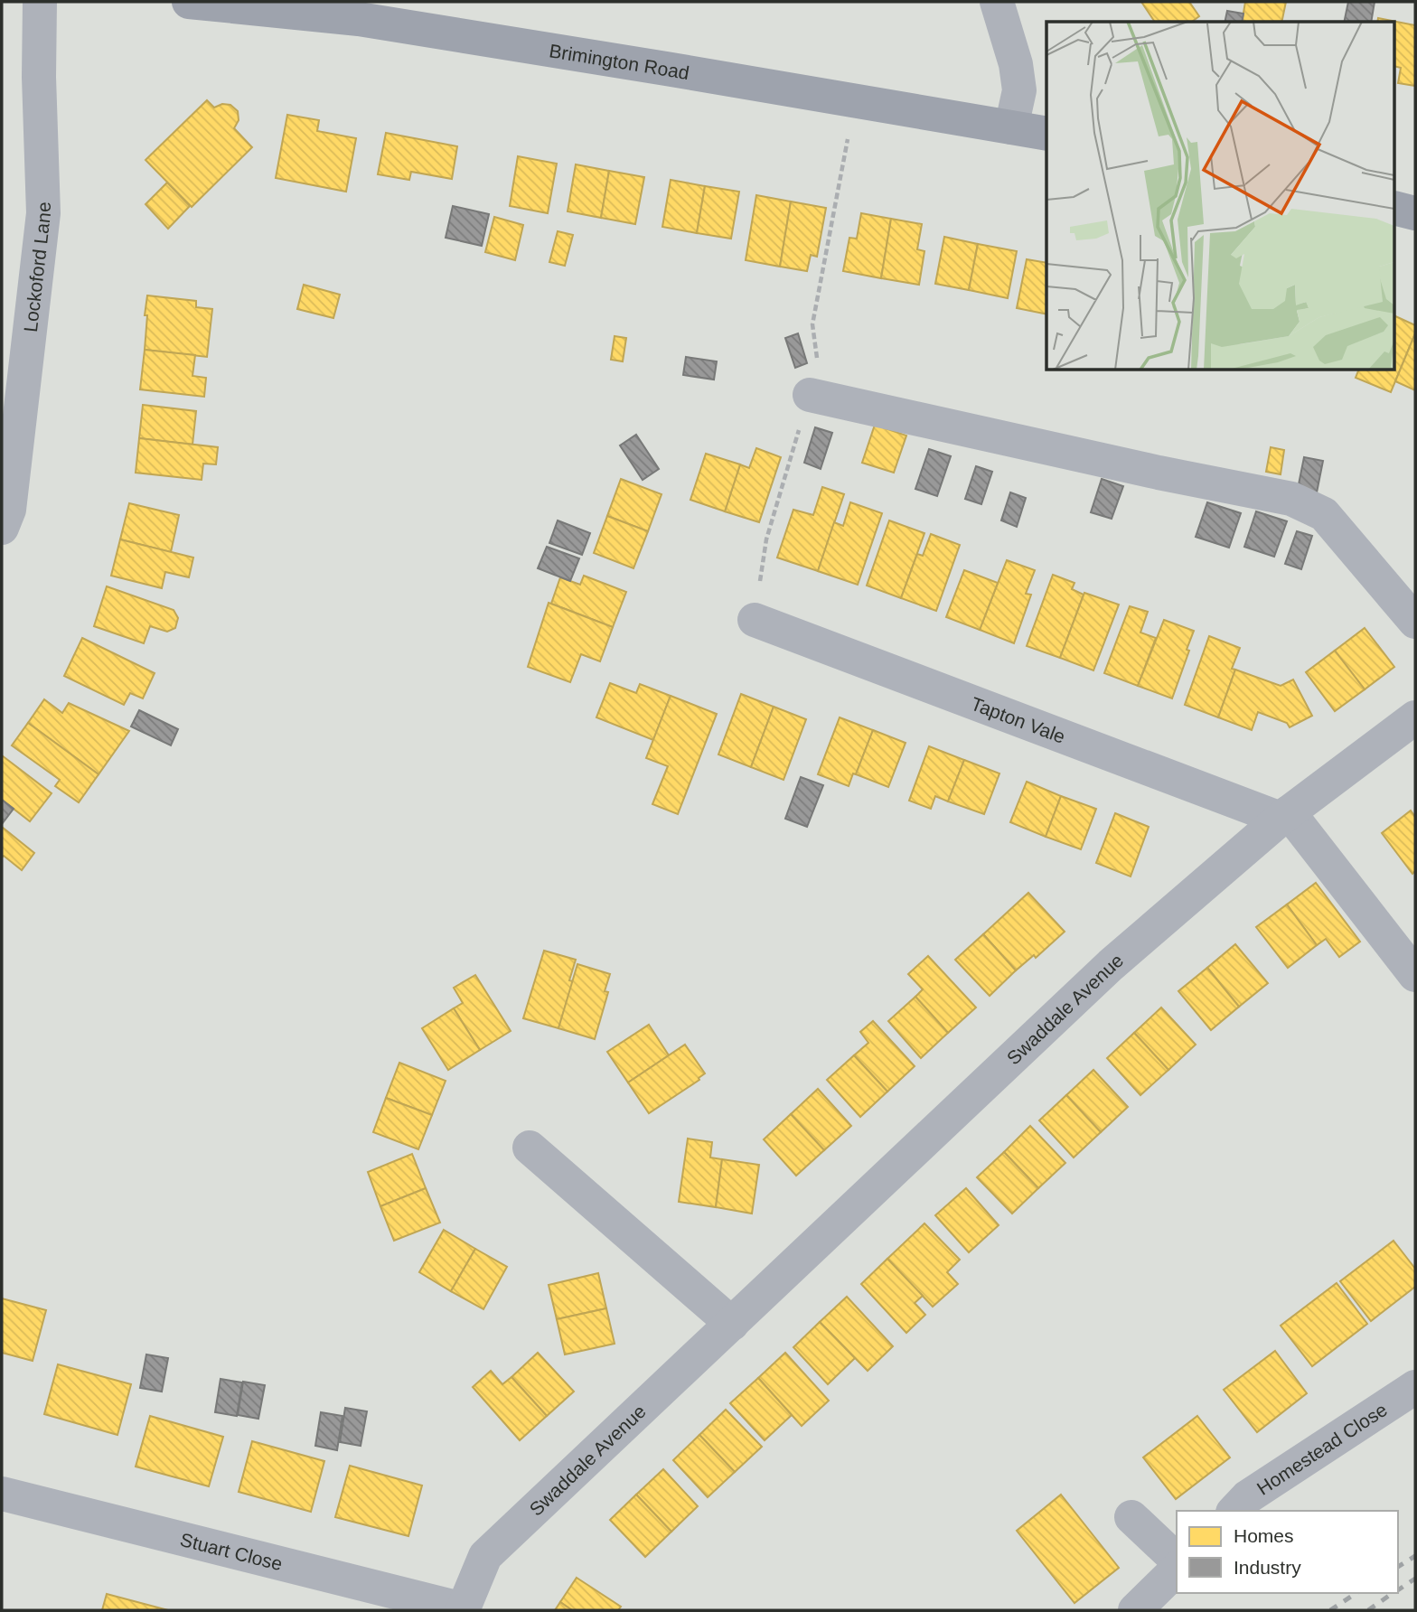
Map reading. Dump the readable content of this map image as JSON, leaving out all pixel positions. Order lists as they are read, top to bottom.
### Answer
{
  "streets": {
    "main road": ["Brimington Road"],
    "street": [
      "Lockoford Lane",
      "Tapton Vale",
      "Swaddale Avenue",
      "Homestead Close",
      "Stuart Close"
    ]
  },
  "crossings": [
    ["Tapton Vale", "Swaddale Avenue"],
    ["Swaddale Avenue", "Stuart Close"]
  ],
  "legend": ["Homes", "Industry"]
}
